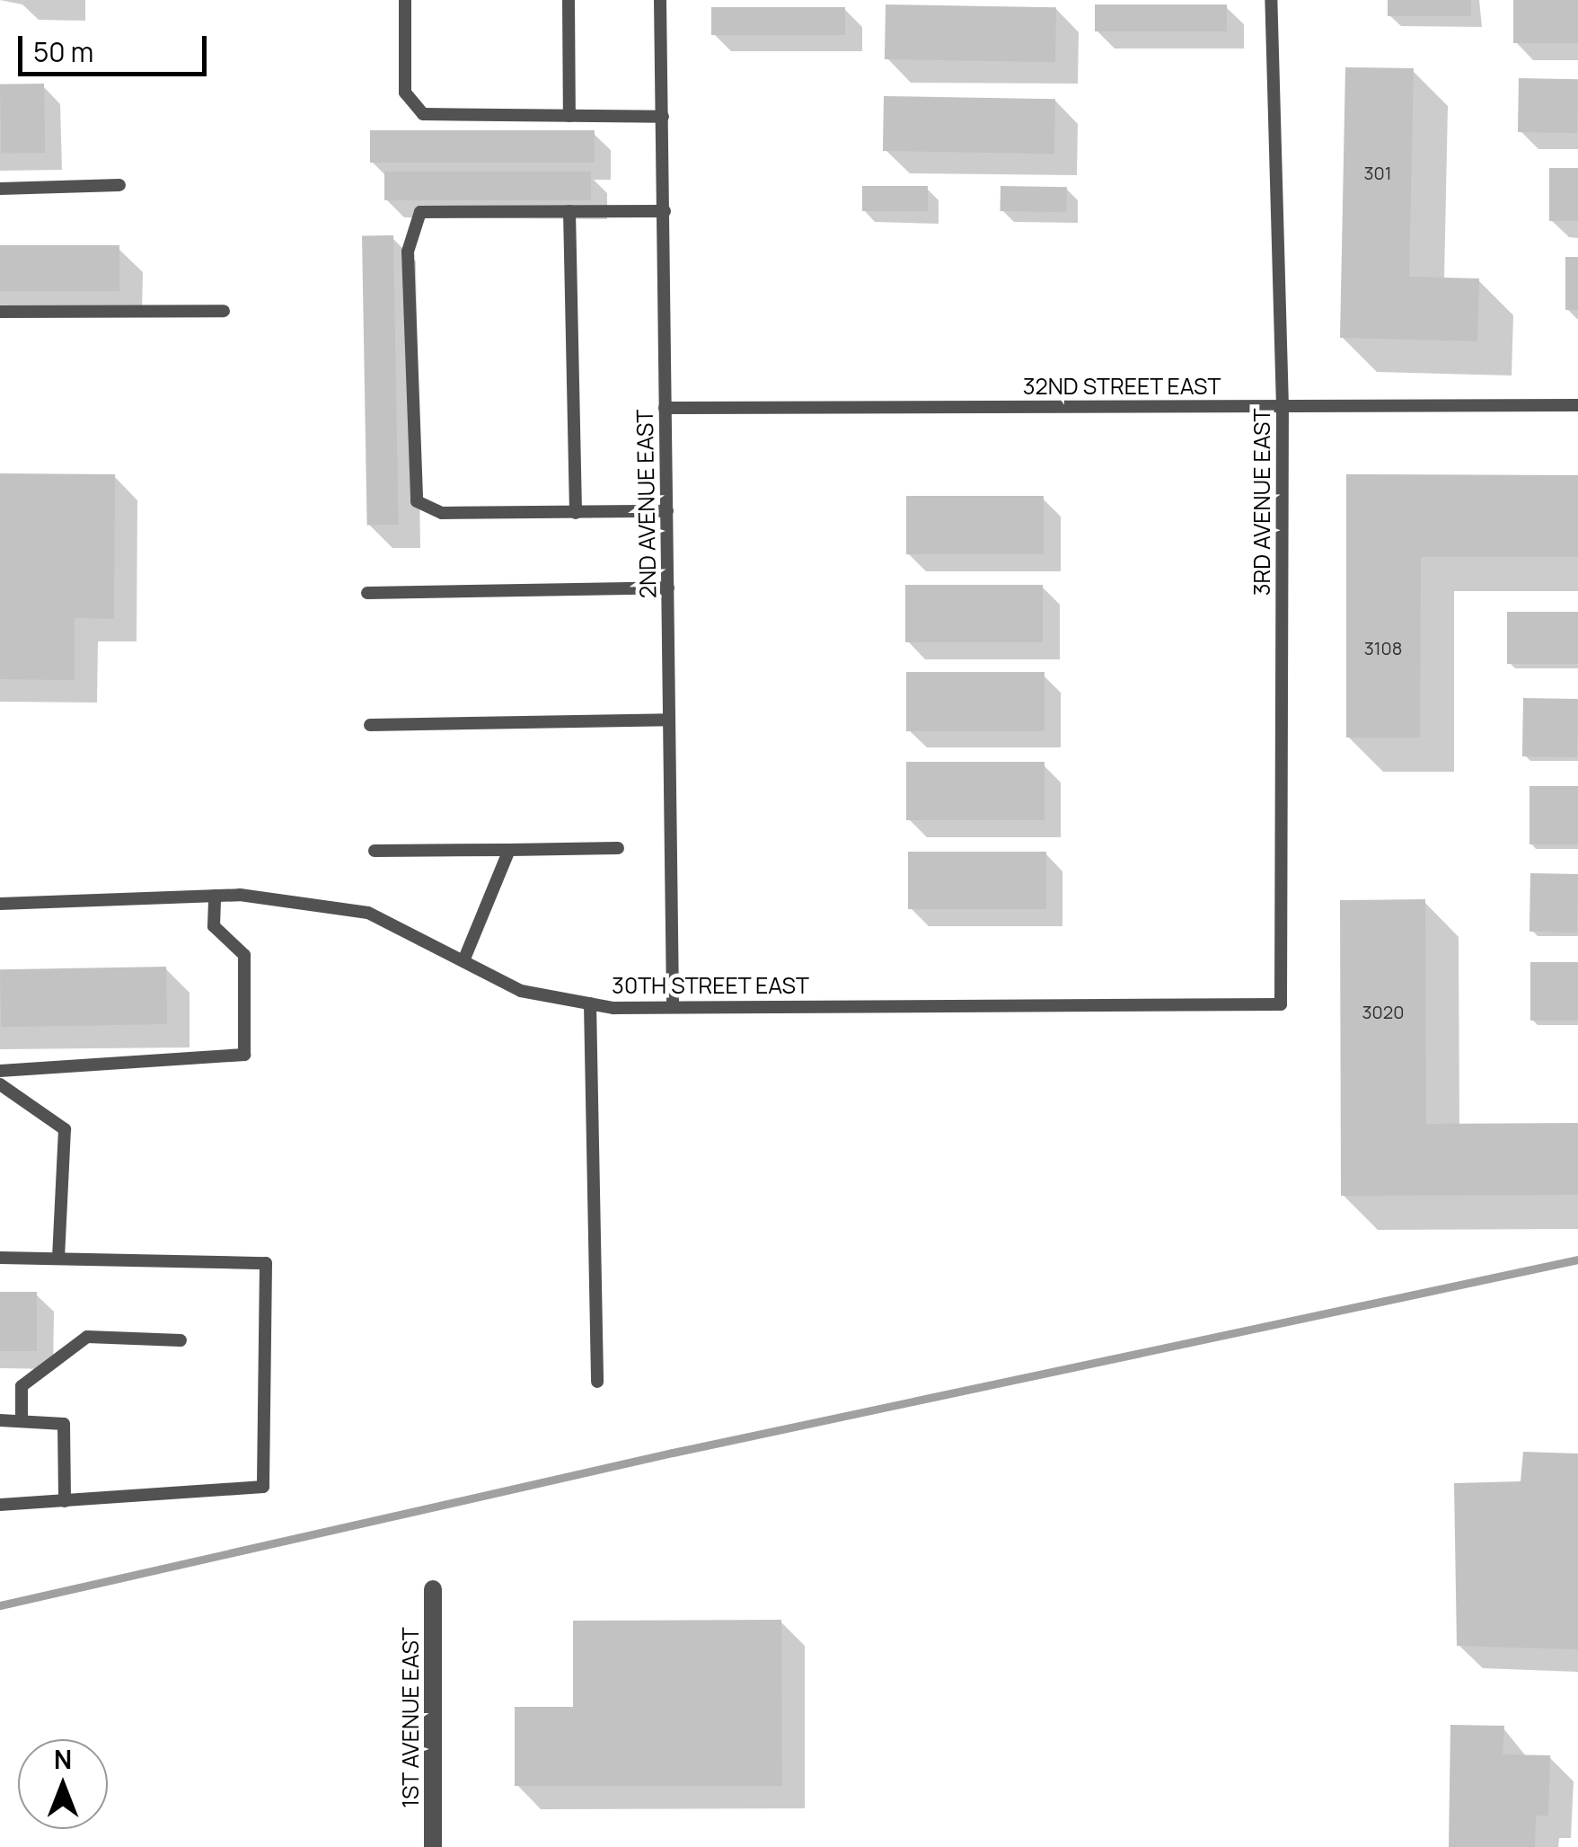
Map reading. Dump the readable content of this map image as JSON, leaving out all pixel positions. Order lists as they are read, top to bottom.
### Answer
{
  "streets": {
    "street": ["1ST AVENUE EAST"],
    "lane": [
      "32ND STREET EAST",
      "3RD AVENUE EAST",
      "2ND AVENUE EAST",
      "30TH STREET EAST"
    ]
  },
  "crossings": [
    ["32ND STREET EAST", "3RD AVENUE EAST"],
    ["32ND STREET EAST", "2ND AVENUE EAST"],
    ["3RD AVENUE EAST", "30TH STREET EAST"],
    ["2ND AVENUE EAST", "30TH STREET EAST"]
  ],
  "house_numbers": ["301", "3108", "3020"],
  "scale_bar": "50 m",
  "north": "top"
}
